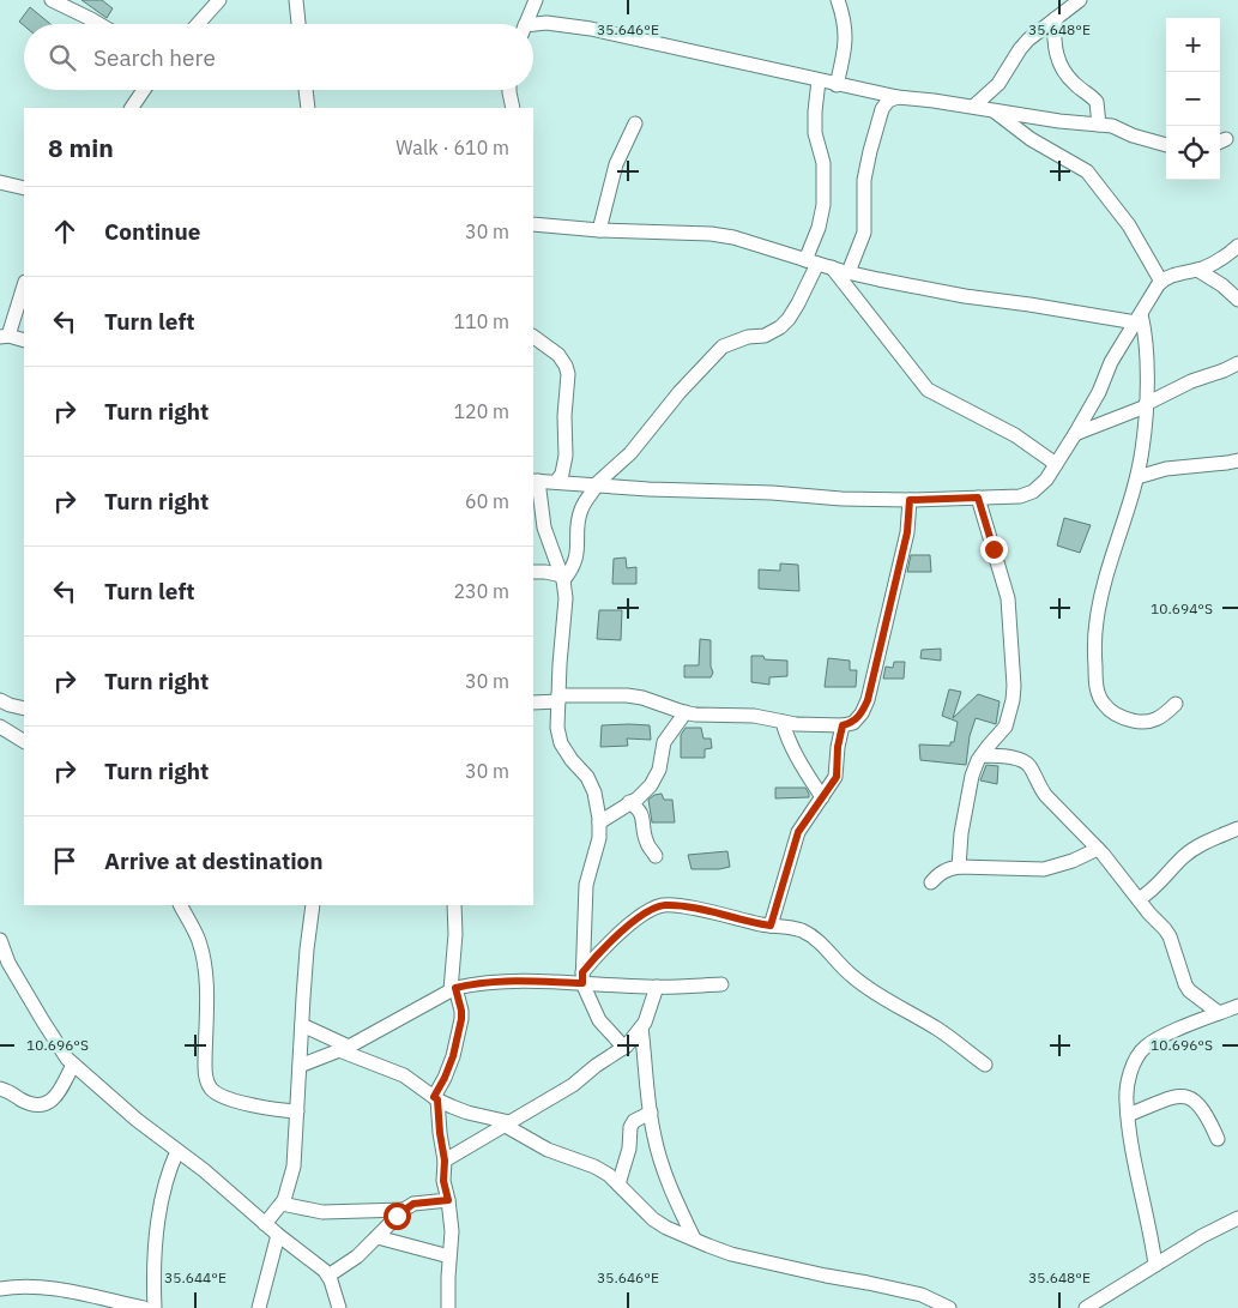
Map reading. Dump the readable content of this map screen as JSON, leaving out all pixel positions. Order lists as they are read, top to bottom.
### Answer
{
  "page": {
    "map_buttons": ["+", "−"],
    "search": "Search here",
    "heading": ["8 min", "Walk · 610 m"],
    "list": [
      ["Continue", "30 m"],
      ["Turn left", "110 m"],
      ["Turn right", "120 m"],
      ["Turn right", "60 m"],
      ["Turn left", "230 m"],
      ["Turn right", "30 m"],
      ["Turn right", "30 m"],
      "Arrive at destination"
    ]
  },
  "coordinates": [
    "35.646°E",
    "35.648°E",
    "10.694°S",
    "10.696°S",
    "35.644°E"
  ]
}
